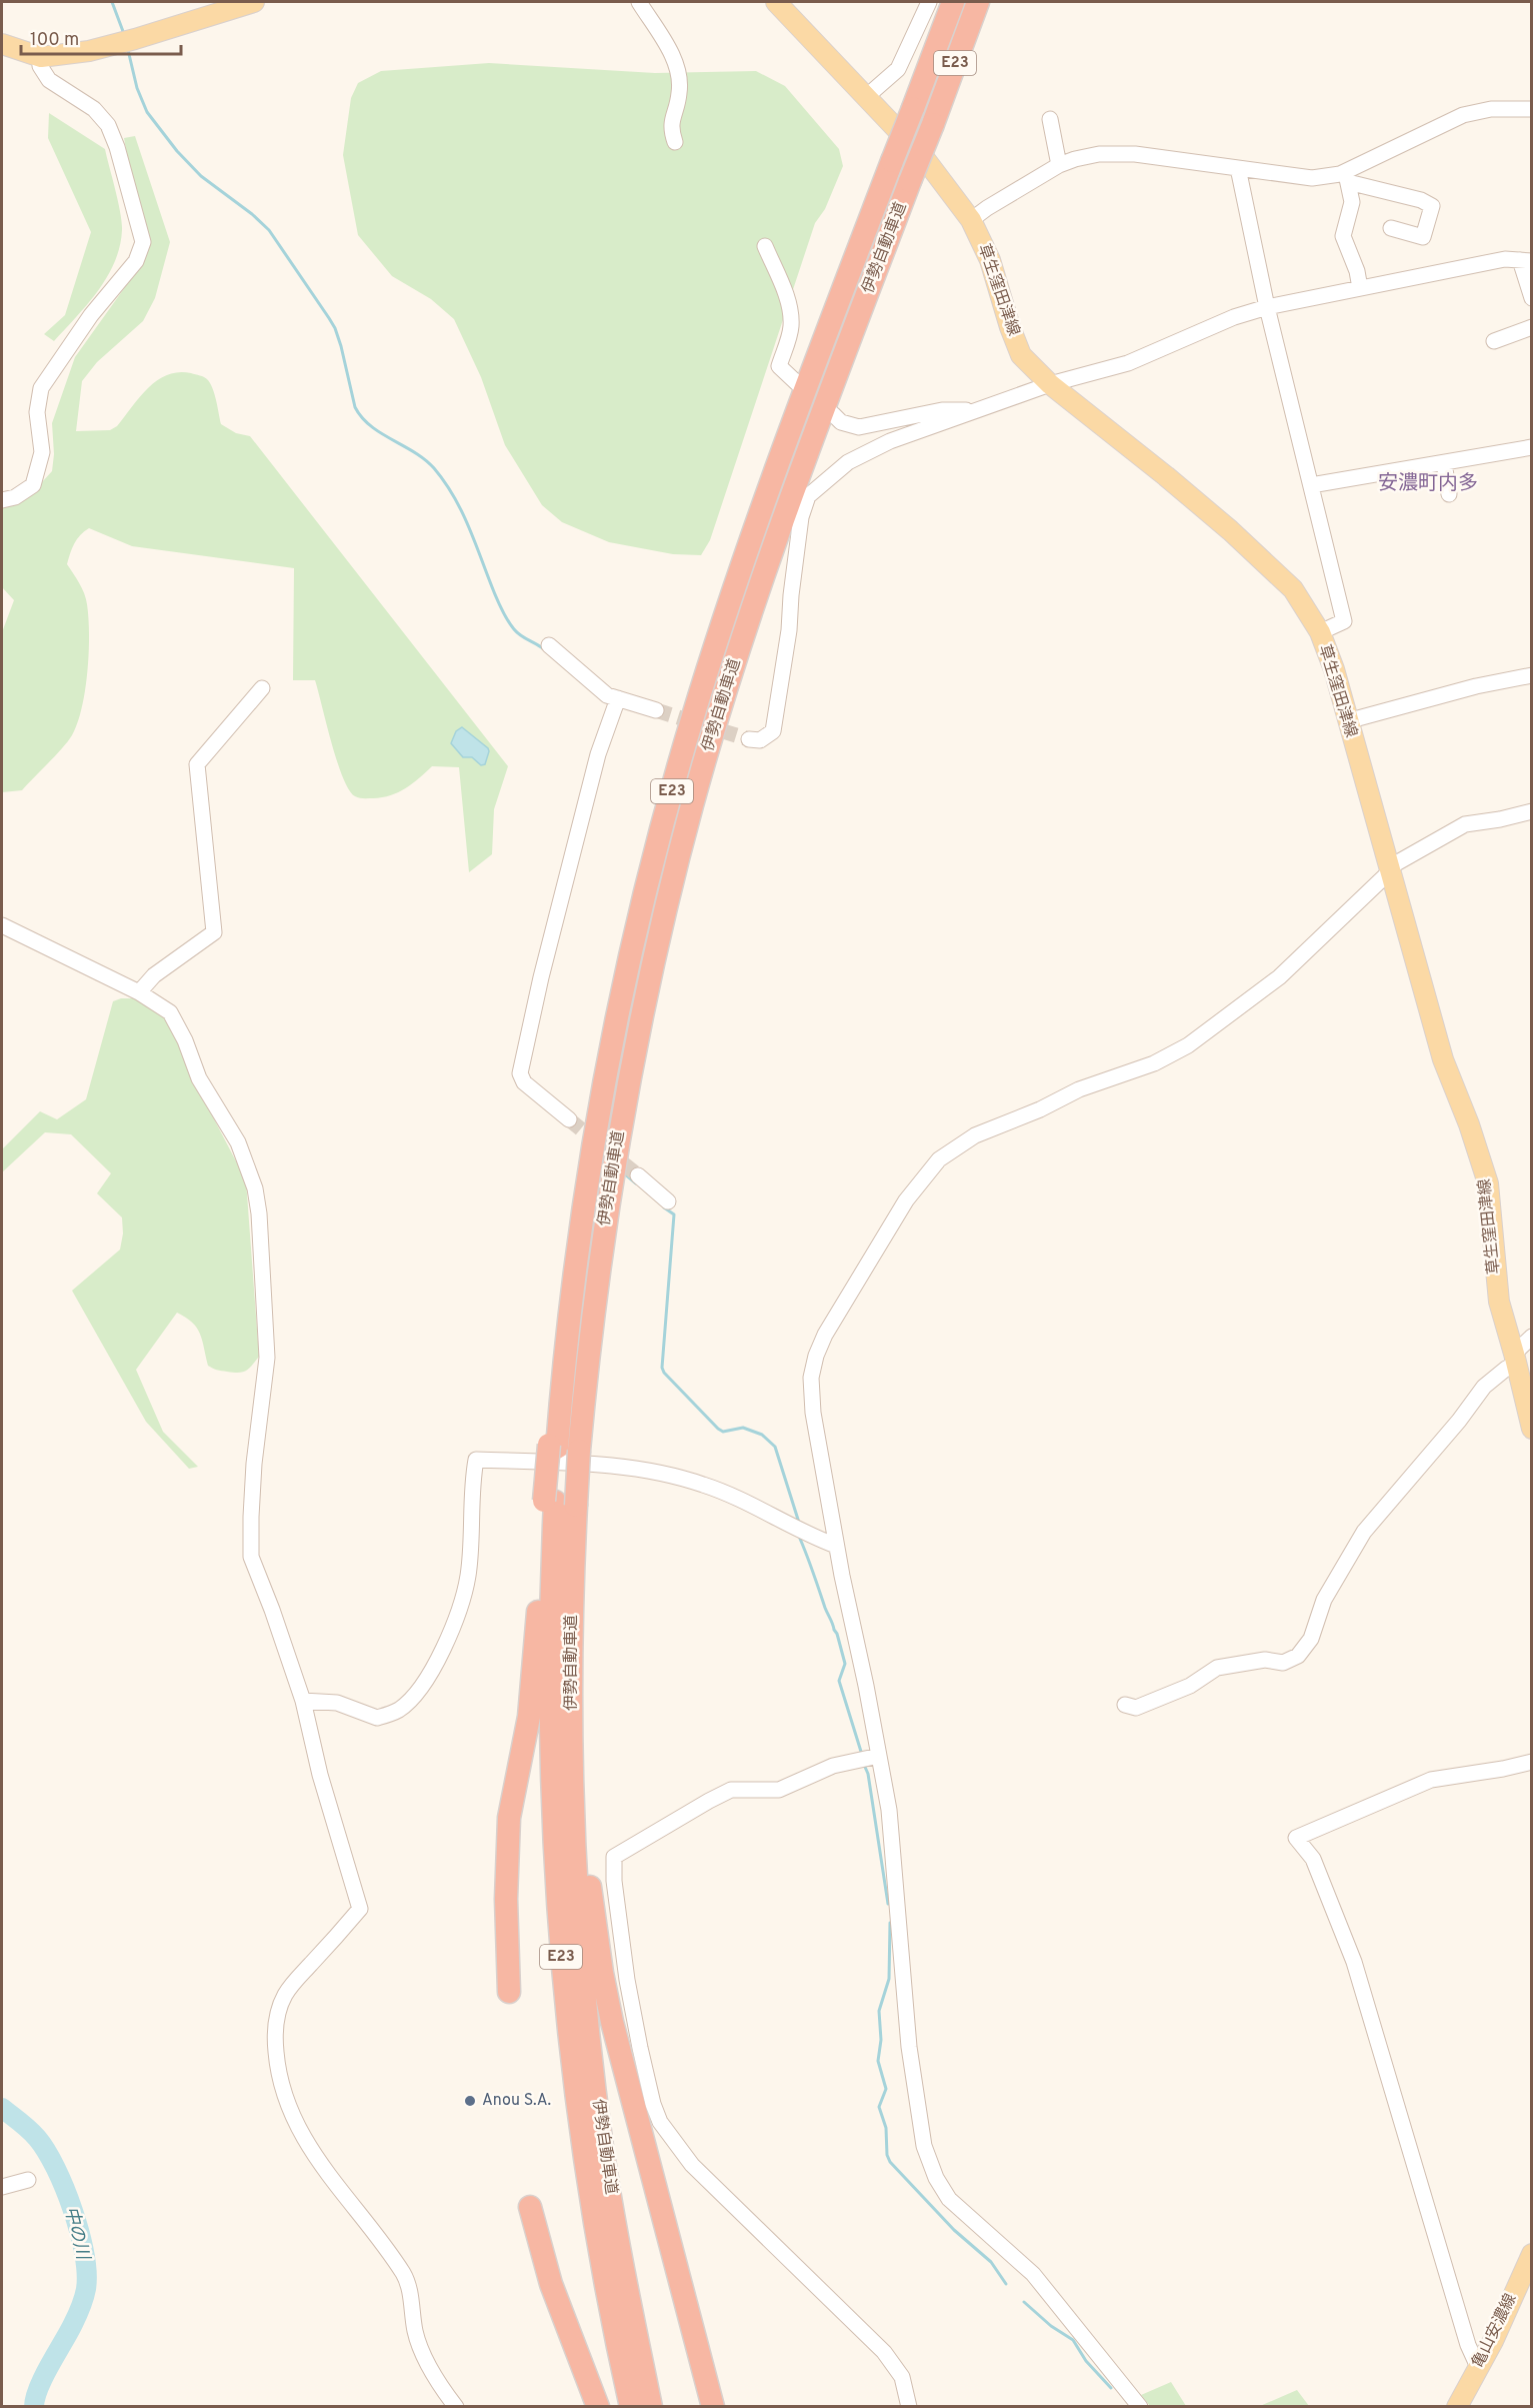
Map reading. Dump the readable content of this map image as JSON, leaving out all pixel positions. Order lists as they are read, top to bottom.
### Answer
{
  "streets": {
    "highway": ["E23", "伊勢自動車道"],
    "main road": ["草生窪田津線", "亀山安濃線"]
  },
  "districts": ["安濃町内多"],
  "water": ["中の川"],
  "places": ["Anou S.A."],
  "scale_bar": "100 m"
}
